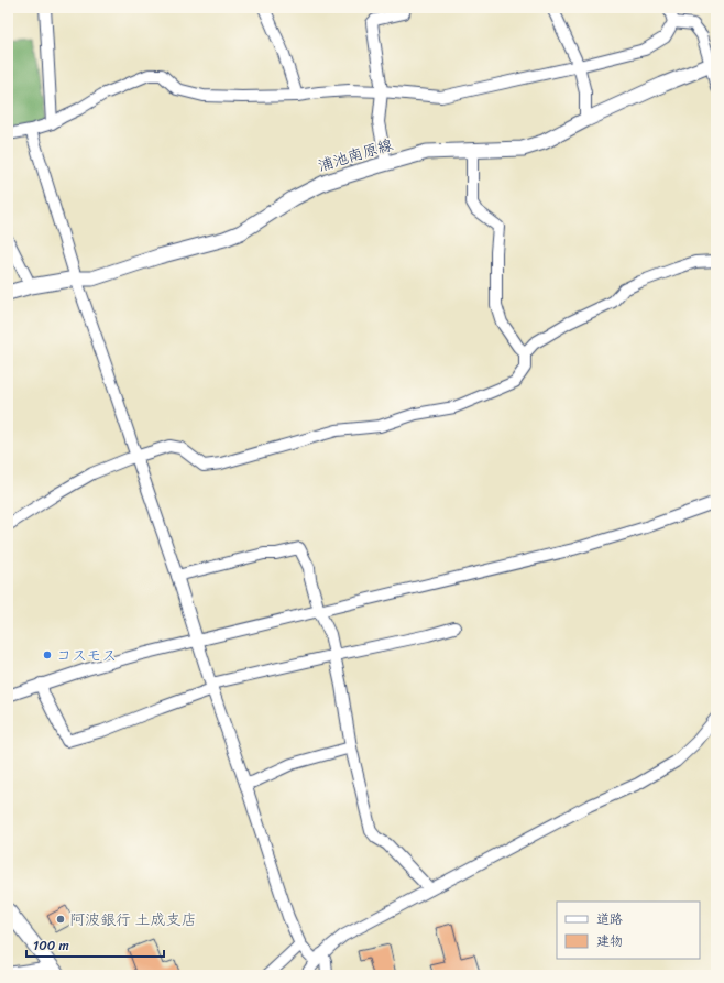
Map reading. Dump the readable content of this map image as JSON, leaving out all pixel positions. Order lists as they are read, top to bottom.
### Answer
{
  "streets": {
    "main road": ["浦池南原線"]
  },
  "places": ["コスモス", "阿波銀行 土成支店"],
  "legend": ["道路", "建物"],
  "scale_bar": "100 m"
}
